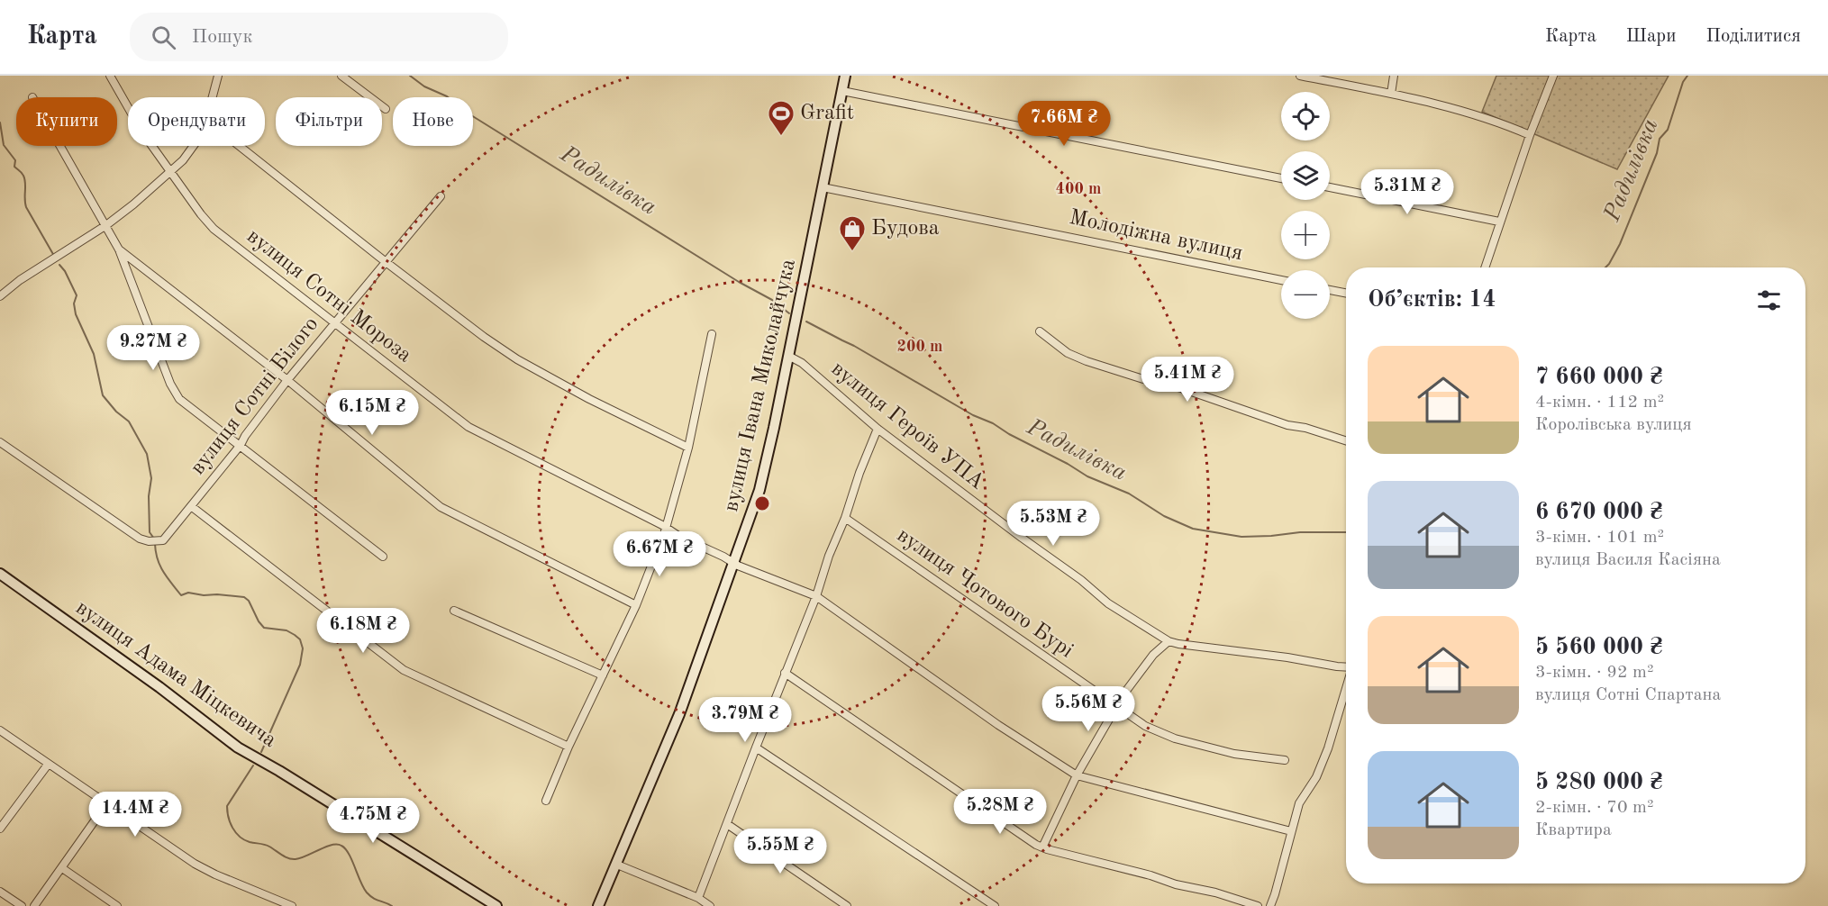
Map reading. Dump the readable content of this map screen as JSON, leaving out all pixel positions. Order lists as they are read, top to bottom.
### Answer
{
  "streets": {
    "street": [
      "Молодіжна вулиця",
      "вулиця Сотні Мороза",
      "вулиця Івана Миколайчука",
      "вулиця Сотні Білого",
      "вулиця Героїв УПА",
      "вулиця Чотового Бурі",
      "вулиця Адама Міцкевича"
    ]
  },
  "crossings": [
    ["Молодіжна вулиця", "вулиця Івана Миколайчука"],
    ["вулиця Сотні Мороза", "вулиця Івана Миколайчука"],
    ["вулиця Сотні Мороза", "вулиця Сотні Білого"],
    ["вулиця Івана Миколайчука", "вулиця Героїв УПА"]
  ],
  "water": ["Радилівка"],
  "places": {
    "sports": ["Grafit"],
    "shop": ["Будова"]
  },
  "page": {
    "header": "Карта",
    "search": "Пошук",
    "nav": ["Карта", "Шари", "Поділитися"],
    "map_buttons": ["+", "−"],
    "chip": [
      "Купити",
      "Орендувати",
      "Фільтри",
      "Нове"
    ],
    "price": [
      "7.66M ₴",
      "5.31M ₴",
      "9.27M ₴",
      "5.41M ₴",
      "6.15M ₴",
      "5.53M ₴",
      "6.67M ₴",
      "6.18M ₴",
      "5.56M ₴",
      "3.79M ₴",
      "5.28M ₴",
      "14.4M ₴",
      "4.75M ₴",
      "5.55M ₴"
    ],
    "heading": "Об’єктів: 14",
    "list": [
      {
        "name": "7 660 000 ₴",
        "note": "4-кімн. · 112 m² · Королівська вулиця"
      },
      {
        "name": "6 670 000 ₴",
        "note": "3-кімн. · 101 m² · вулиця Василя Касіяна"
      },
      {
        "name": "5 560 000 ₴",
        "note": "3-кімн. · 92 m² · вулиця Сотні Спартана"
      },
      {
        "name": "5 280 000 ₴",
        "note": "2-кімн. · 70 m² · Квартира"
      }
    ]
  },
  "rings": ["400 m", "200 m"]
}
